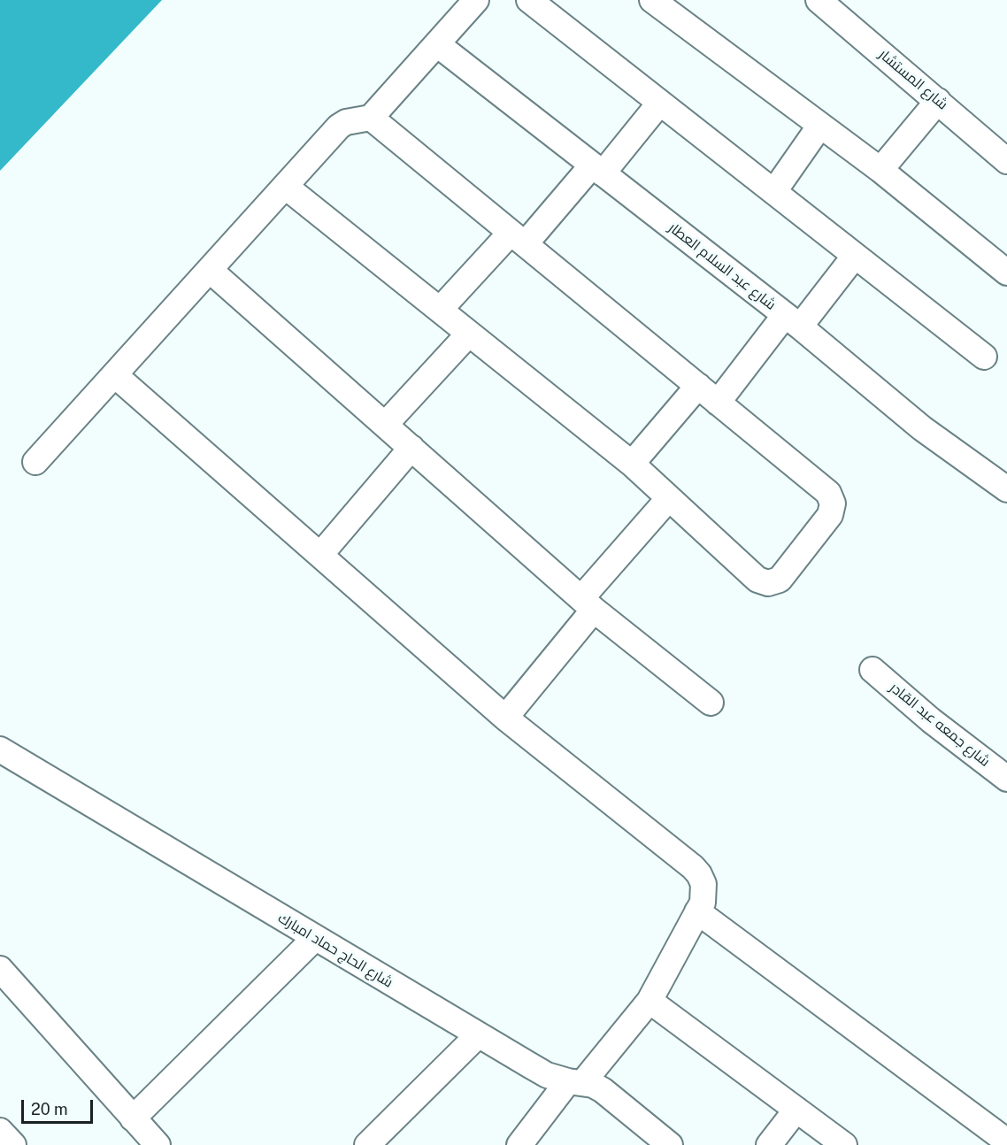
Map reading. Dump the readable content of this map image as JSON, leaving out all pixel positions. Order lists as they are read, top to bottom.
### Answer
{
  "streets": {
    "street": [
      "شارع المستشار",
      "شارع عبد السلام العطار",
      "شارع جمعه عبد القادر",
      "شارع الحاج حماد امبارك"
    ]
  },
  "scale_bar": "20 m"
}
